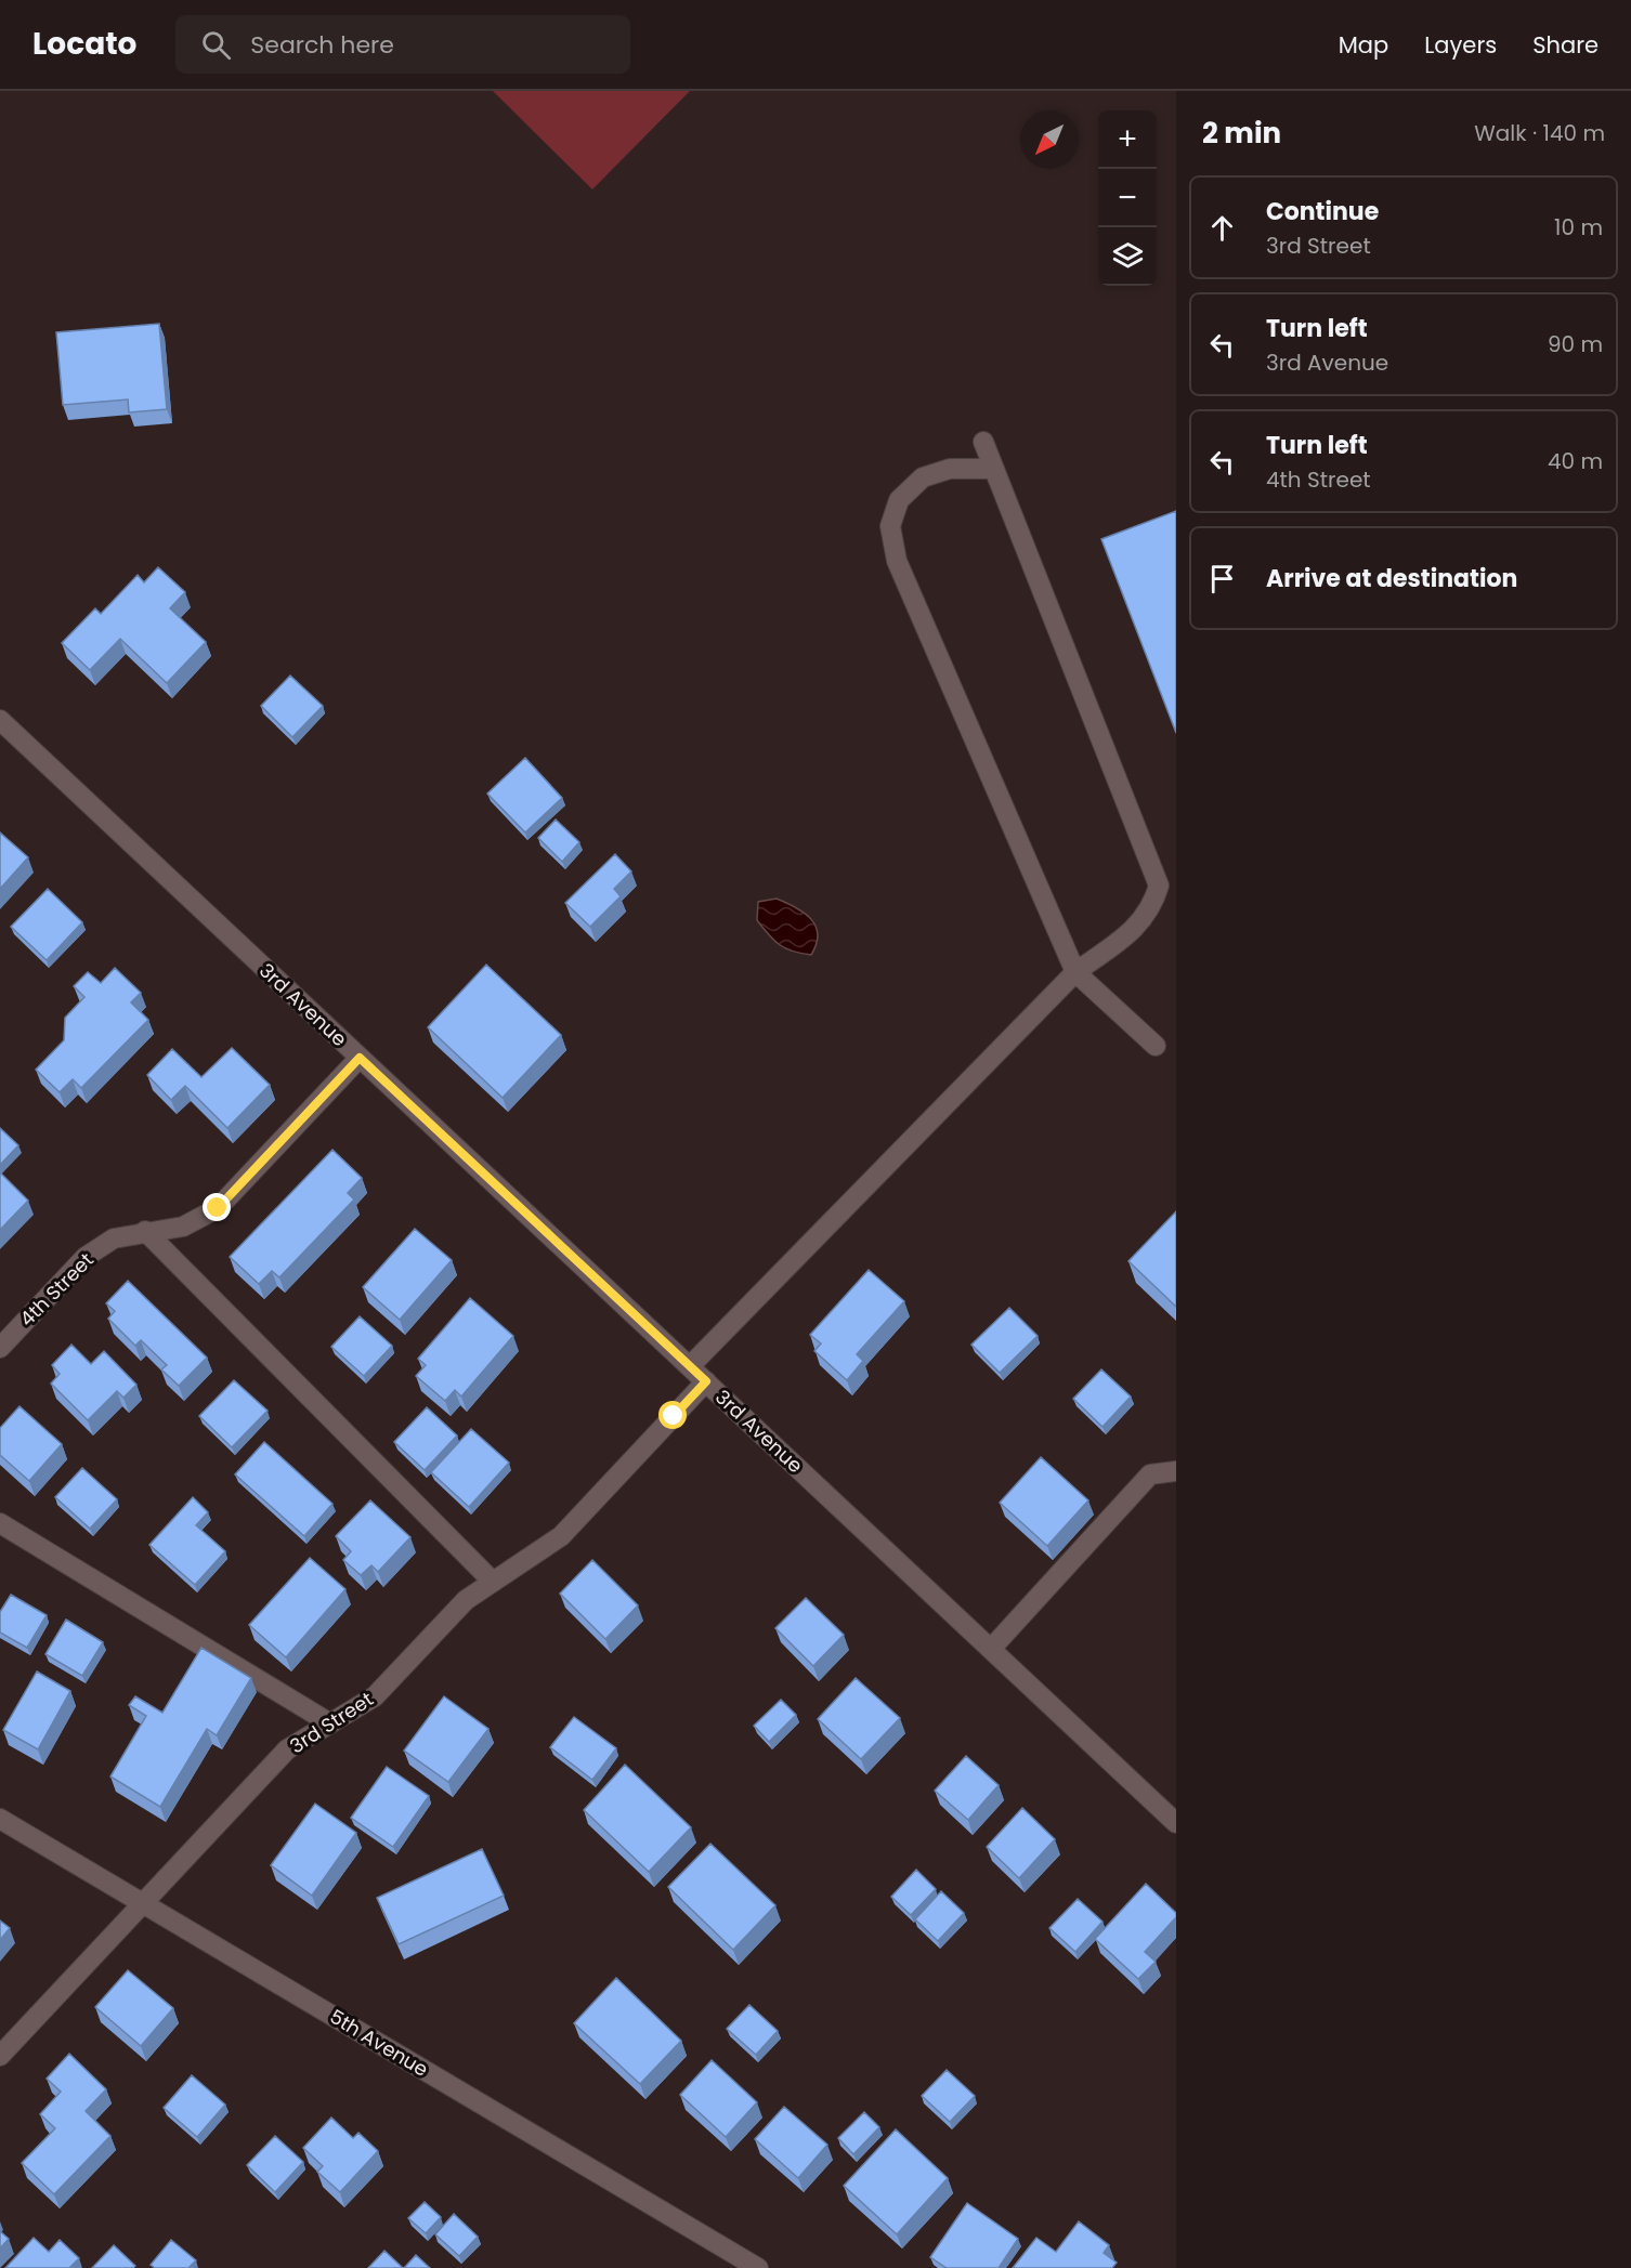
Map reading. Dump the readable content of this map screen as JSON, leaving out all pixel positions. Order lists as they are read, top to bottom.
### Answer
{
  "streets": {
    "street": [
      "3rd Avenue",
      "4th Street",
      "3rd Street",
      "5th Avenue"
    ]
  },
  "crossings": [
    ["3rd Avenue", "4th Street"],
    ["3rd Avenue", "3rd Street"],
    ["3rd Street", "5th Avenue"]
  ],
  "north": "bottom left",
  "page": {
    "header": "Locato",
    "search": "Search here",
    "nav": ["Map", "Layers", "Share"],
    "heading": ["2 min", "Walk · 140 m"],
    "map_buttons": ["+", "−"],
    "list": [
      ["Continue", "3rd Street", "10 m"],
      ["Turn left", "3rd Avenue", "90 m"],
      ["Turn left", "4th Street", "40 m"],
      "Arrive at destination"
    ]
  }
}
